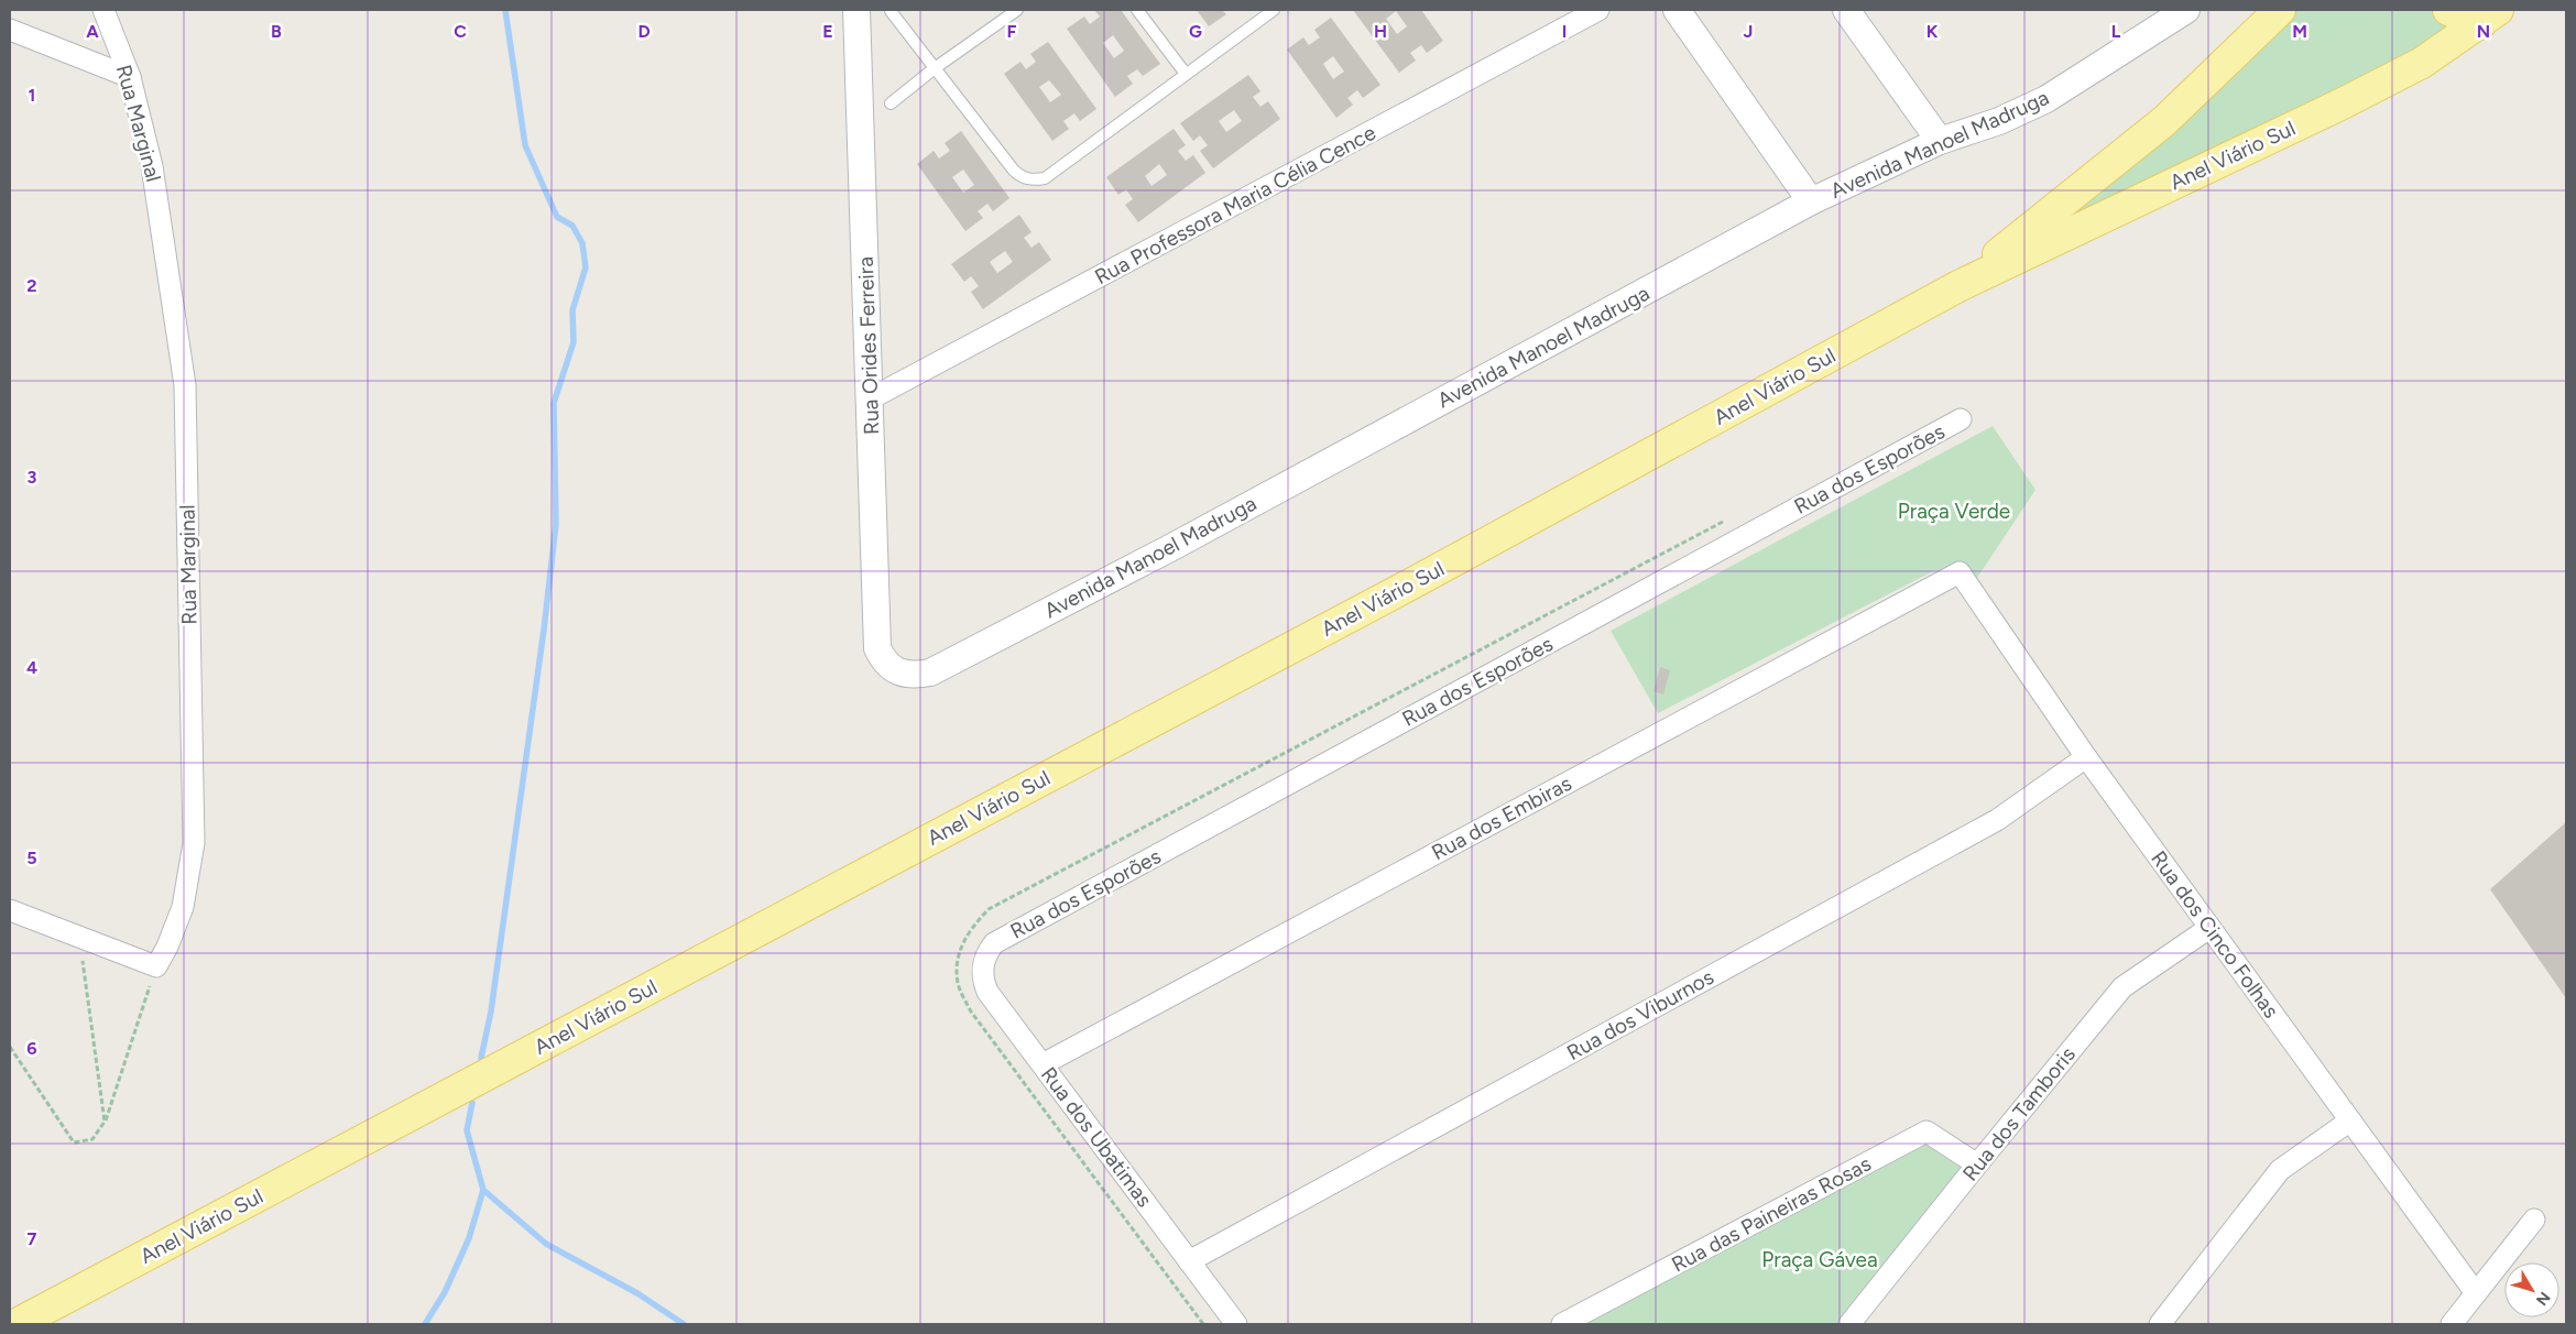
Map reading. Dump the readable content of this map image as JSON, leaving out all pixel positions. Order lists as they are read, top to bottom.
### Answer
{
  "streets": {
    "main road": ["Anel Viário Sul"],
    "street": [
      "Rua Marginal",
      "Avenida Manoel Madruga",
      "Rua Professora Maria Célia Cence",
      "Rua Orides Ferreira",
      "Rua dos Esporões",
      "Rua dos Embiras",
      "Rua dos Cinco Folhas",
      "Rua dos Viburnos",
      "Rua dos Tamboris",
      "Rua dos Ubatimas",
      "Rua das Paineiras Rosas"
    ]
  },
  "crossings": [
    ["Avenida Manoel Madruga", "Rua Orides Ferreira"],
    ["Rua Professora Maria Célia Cence", "Rua Orides Ferreira"],
    ["Rua dos Esporões", "Rua dos Ubatimas"],
    ["Rua dos Embiras", "Rua dos Cinco Folhas"],
    ["Rua dos Embiras", "Rua dos Ubatimas"],
    ["Rua dos Cinco Folhas", "Rua dos Viburnos"],
    ["Rua dos Cinco Folhas", "Rua dos Tamboris"],
    ["Rua dos Viburnos", "Rua dos Ubatimas"],
    ["Rua dos Tamboris", "Rua das Paineiras Rosas"]
  ],
  "parks": ["Praça Verde", "Praça Gávea"],
  "north": "bottom right",
  "grid": {
    "columns": [
      "A",
      "B",
      "C",
      "D",
      "E",
      "F",
      "G",
      "H",
      "I",
      "J",
      "K",
      "L",
      "M",
      "N"
    ],
    "rows": [
      "1",
      "2",
      "3",
      "4",
      "5",
      "6",
      "7"
    ]
  }
}
